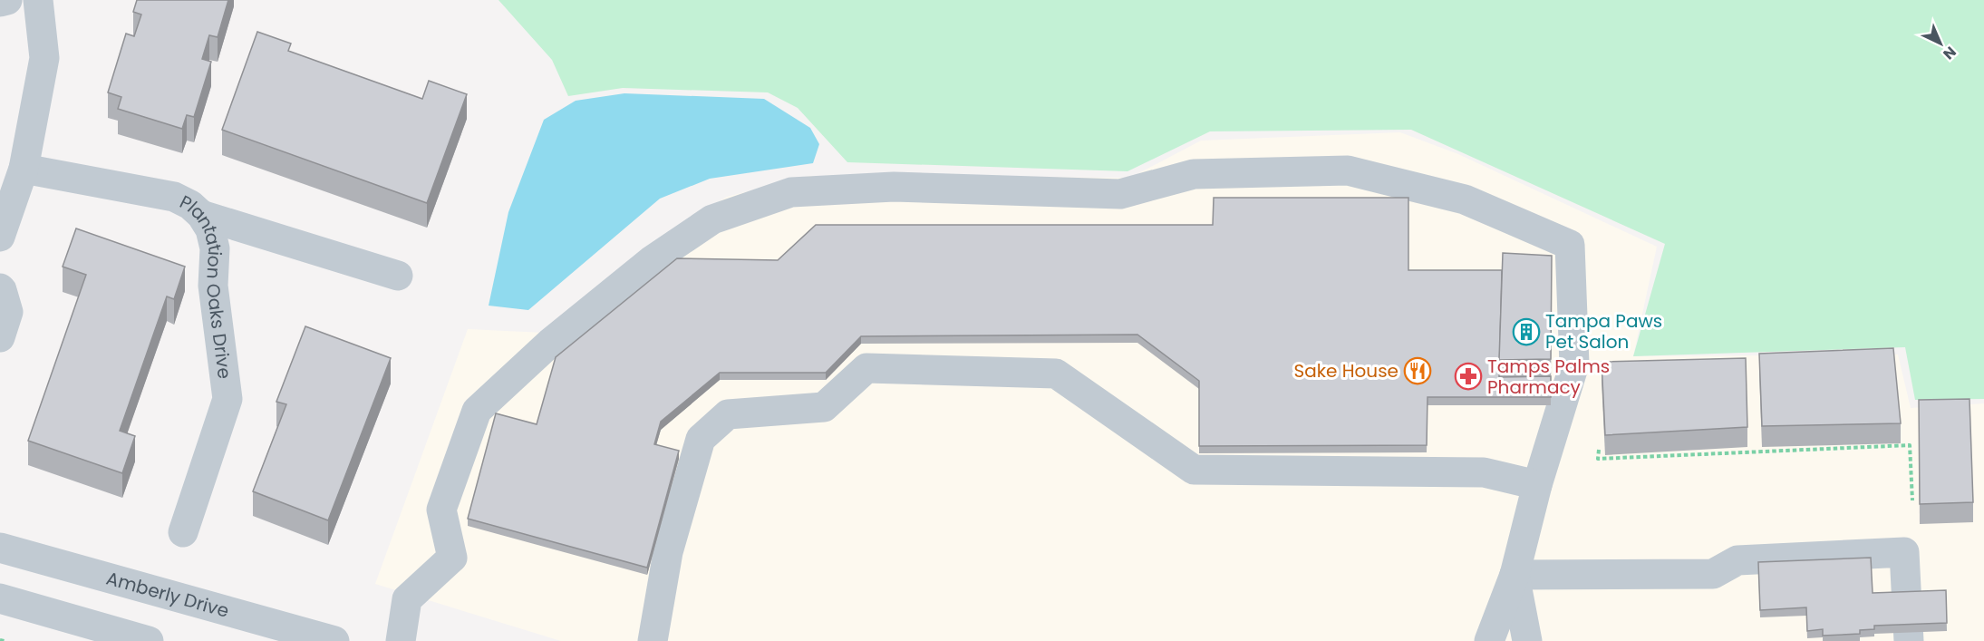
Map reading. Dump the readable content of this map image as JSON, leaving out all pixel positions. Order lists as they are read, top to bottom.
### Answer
{
  "streets": {
    "street": ["Plantation Oaks Drive", "Amberly Drive"]
  },
  "places": {
    "building": ["Tampa Paws Pet Salon"],
    "restaurant": ["Sake House"],
    "pharmacy": ["Tamps Palms Pharmacy"]
  },
  "north": "bottom right"
}
